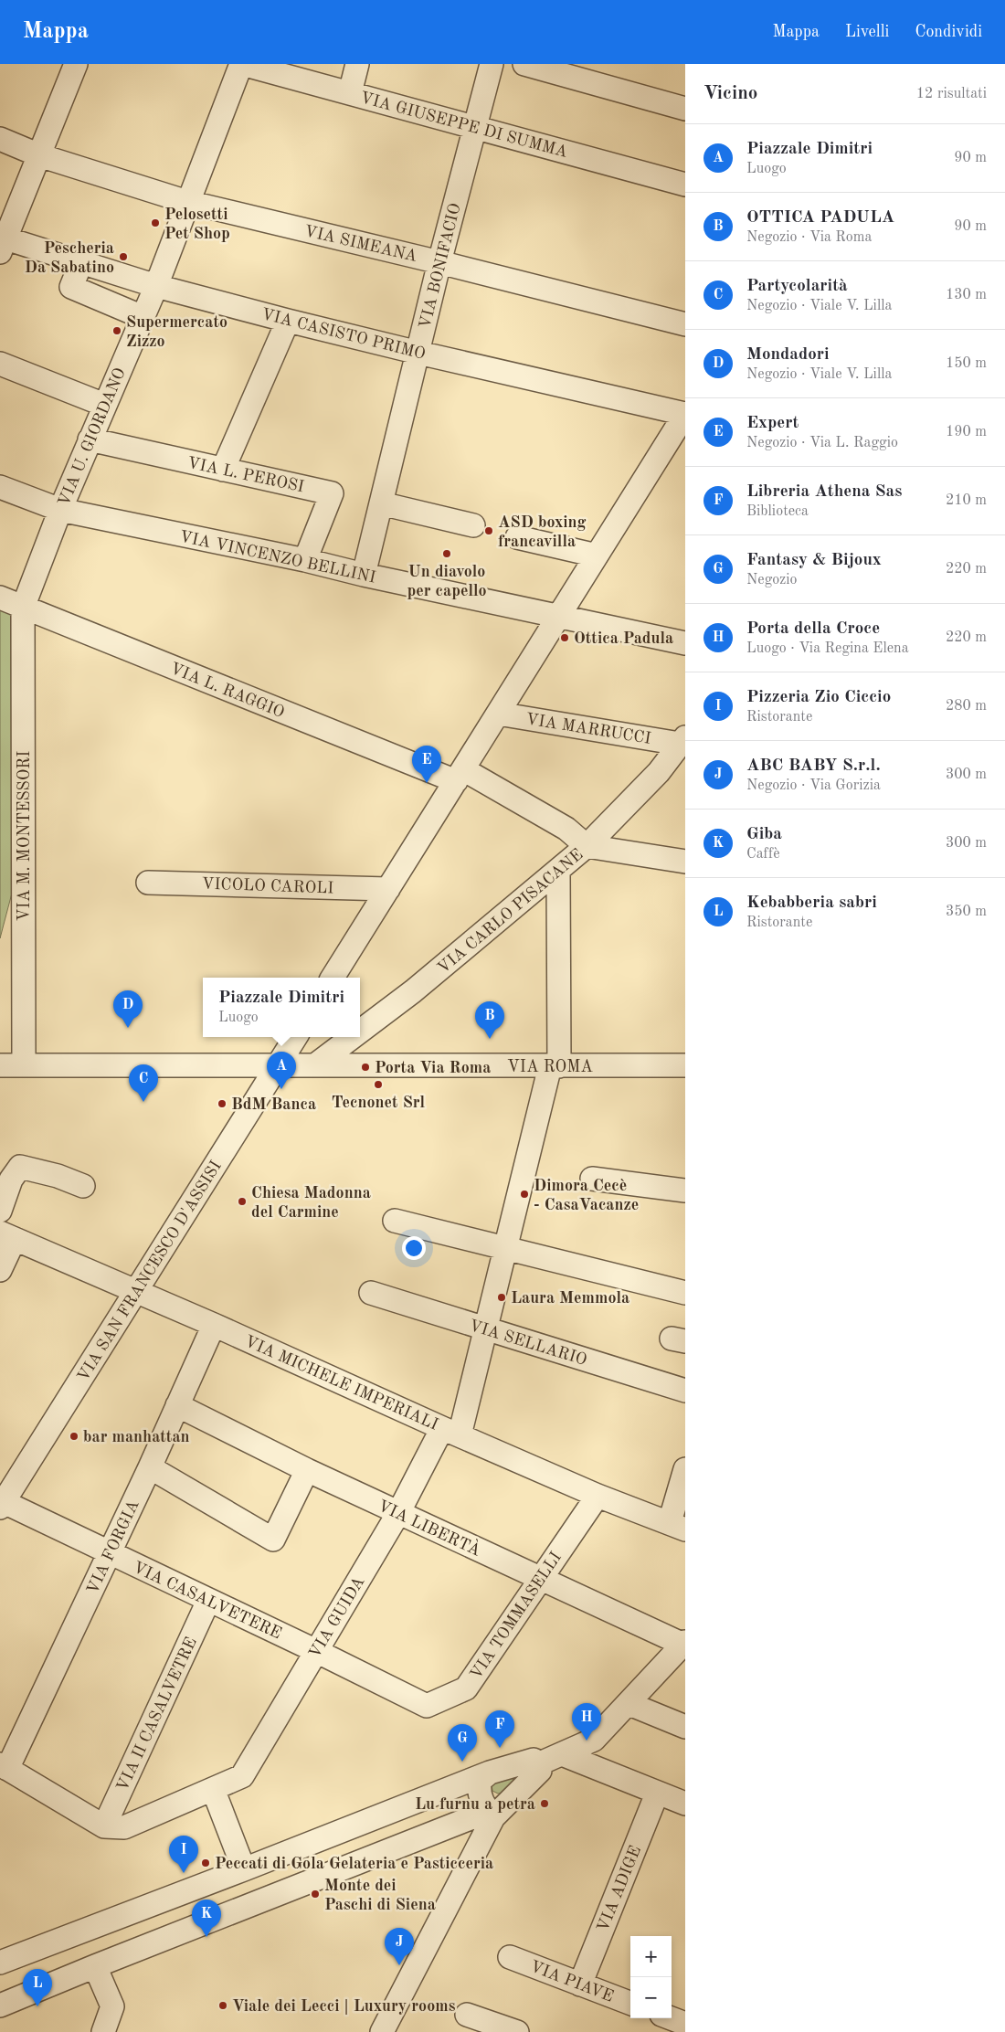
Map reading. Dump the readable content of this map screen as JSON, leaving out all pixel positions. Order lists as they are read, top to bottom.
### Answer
{
  "streets": {
    "street": [
      "VIA GIUSEPPE DI SUMMA",
      "VIA SIMEANA",
      "VIA BONIFACIO",
      "VIA CASISTO PRIMO",
      "VIA U. GIORDANO",
      "VIA L. PEROSI",
      "VIA VINCENZO BELLINI",
      "VIA L. RAGGIO",
      "VIA MARRUCCI",
      "VIA M. MONTESSORI",
      "VICOLO CAROLI",
      "VIA CARLO PISACANE",
      "VIA ROMA",
      "VIA SAN FRANCESCO D'ASSISI",
      "VIA SELLARIO",
      "VIA MICHELE IMPERIALI",
      "VIA LIBERTÀ",
      "VIA FORGIA",
      "VIA CASALVETERE",
      "VIA TOMMASELLI",
      "VIA GUIDA",
      "VIA II CASALVETRE",
      "VIA ADIGE",
      "VIA PIAVE"
    ]
  },
  "crossings": [
    ["VIA GIUSEPPE DI SUMMA", "VIA BONIFACIO"],
    ["VIA GIUSEPPE DI SUMMA", "VIA U. GIORDANO"],
    ["VIA SIMEANA", "VIA BONIFACIO"],
    ["VIA SIMEANA", "VIA U. GIORDANO"],
    ["VIA BONIFACIO", "VIA CASISTO PRIMO"],
    ["VIA BONIFACIO", "VIA VINCENZO BELLINI"],
    ["VIA CASISTO PRIMO", "VIA U. GIORDANO"],
    ["VIA U. GIORDANO", "VIA L. PEROSI"],
    ["VIA U. GIORDANO", "VIA VINCENZO BELLINI"],
    ["VIA U. GIORDANO", "VIA L. RAGGIO"],
    ["VIA U. GIORDANO", "VIA M. MONTESSORI"],
    ["VIA L. PEROSI", "VIA VINCENZO BELLINI"],
    ["VIA L. RAGGIO", "VIA M. MONTESSORI"],
    ["VIA L. RAGGIO", "VIA CARLO PISACANE"],
    ["VIA MARRUCCI", "VIA CARLO PISACANE"],
    ["VIA M. MONTESSORI", "VIA ROMA"],
    ["VIA CARLO PISACANE", "VIA ROMA"],
    ["VIA CARLO PISACANE", "VIA GUIDA"],
    ["VIA ROMA", "VIA SAN FRANCESCO D'ASSISI"],
    ["VIA ROMA", "VIA GUIDA"],
    ["VIA SAN FRANCESCO D'ASSISI", "VIA MICHELE IMPERIALI"],
    ["VIA SAN FRANCESCO D'ASSISI", "VIA CASALVETERE"],
    ["VIA SELLARIO", "VIA GUIDA"],
    ["VIA MICHELE IMPERIALI", "VIA FORGIA"],
    ["VIA MICHELE IMPERIALI", "VIA TOMMASELLI"],
    ["VIA MICHELE IMPERIALI", "VIA GUIDA"],
    ["VIA LIBERTÀ", "VIA FORGIA"],
    ["VIA LIBERTÀ", "VIA TOMMASELLI"],
    ["VIA LIBERTÀ", "VIA GUIDA"],
    ["VIA FORGIA", "VIA CASALVETERE"],
    ["VIA CASALVETERE", "VIA TOMMASELLI"],
    ["VIA CASALVETERE", "VIA GUIDA"],
    ["VIA CASALVETERE", "VIA II CASALVETRE"],
    ["VIA TOMMASELLI", "VIA GUIDA"],
    ["VIA GUIDA", "VIA II CASALVETRE"],
    ["VIA ADIGE", "VIA PIAVE"]
  ],
  "places": [
    "Pelosetti Pet Shop",
    "Pescheria Da Sabatino",
    "Supermercato Zizzo",
    "ASD boxing francavilla",
    "Un diavolo per capello",
    "Ottica Padula",
    "Porta Via Roma",
    "Tecnonet Srl",
    "BdM Banca",
    "Dimora Cecè - CasaVacanze",
    "Chiesa Madonna del Carmine",
    "Laura Memmola",
    "bar manhattan",
    "Lu furnu a petra",
    "Peccati di Gola Gelateria e Pasticceria",
    "Monte dei Paschi di Siena",
    "Viale dei Lecci | Luxury rooms"
  ],
  "page": {
    "header": "Mappa",
    "nav": ["Mappa", "Livelli", "Condividi"],
    "heading": ["Vicino", "12 risultati"],
    "list": [
      {
        "mark": "A",
        "name": "Piazzale Dimitri",
        "note": "Luogo",
        "value": "90 m"
      },
      {
        "mark": "B",
        "name": "OTTICA PADULA",
        "note": "Negozio · Via Roma",
        "value": "90 m"
      },
      {
        "mark": "C",
        "name": "Partycolarità",
        "note": "Negozio · Viale V. Lilla",
        "value": "130 m"
      },
      {
        "mark": "D",
        "name": "Mondadori",
        "note": "Negozio · Viale V. Lilla",
        "value": "150 m"
      },
      {
        "mark": "E",
        "name": "Expert",
        "note": "Negozio · Via L. Raggio",
        "value": "190 m"
      },
      {
        "mark": "F",
        "name": "Libreria Athena Sas",
        "note": "Biblioteca",
        "value": "210 m"
      },
      {
        "mark": "G",
        "name": "Fantasy & Bijoux",
        "note": "Negozio",
        "value": "220 m"
      },
      {
        "mark": "H",
        "name": "Porta della Croce",
        "note": "Luogo · Via Regina Elena",
        "value": "220 m"
      },
      {
        "mark": "I",
        "name": "Pizzeria Zio Ciccio",
        "note": "Ristorante",
        "value": "280 m"
      },
      {
        "mark": "J",
        "name": "ABC BABY S.r.l.",
        "note": "Negozio · Via Gorizia",
        "value": "300 m"
      },
      {
        "mark": "K",
        "name": "Giba",
        "note": "Caffè",
        "value": "300 m"
      },
      {
        "mark": "L",
        "name": "Kebabberia sabri",
        "note": "Ristorante",
        "value": "350 m"
      }
    ],
    "pins": [
      "E",
      "D",
      "B",
      "A",
      "C",
      "H",
      "F",
      "G",
      "I",
      "K",
      "J",
      "L"
    ],
    "popup": ["Piazzale Dimitri", "Luogo"],
    "map_buttons": ["+", "−"]
  }
}
